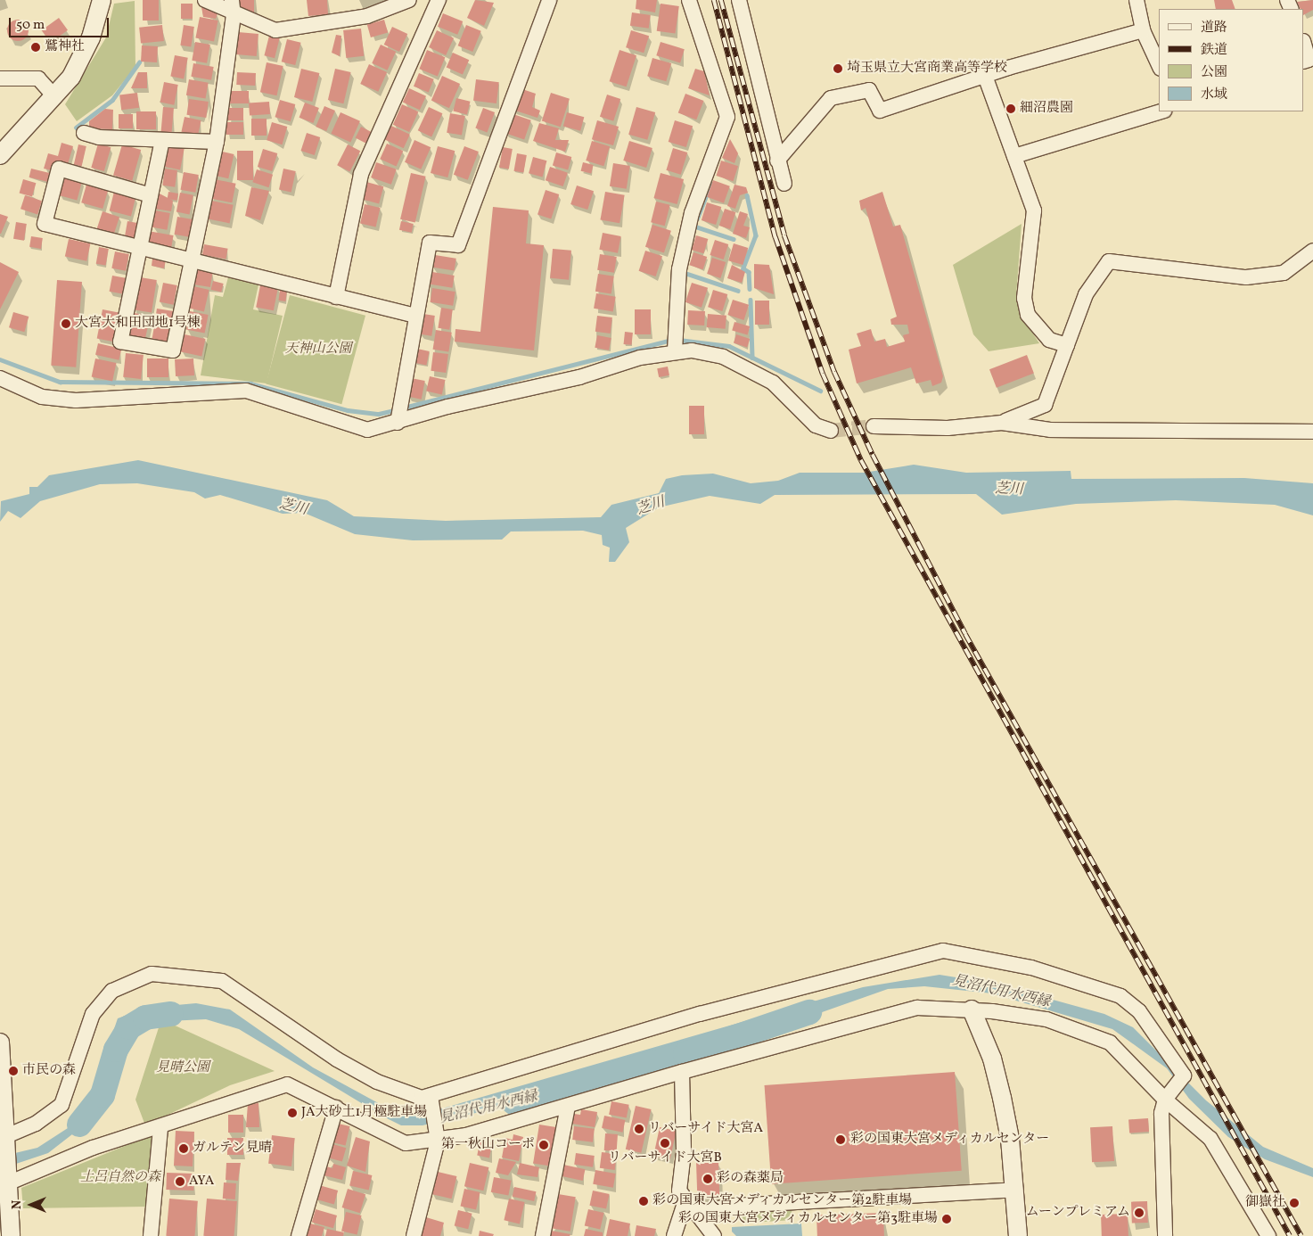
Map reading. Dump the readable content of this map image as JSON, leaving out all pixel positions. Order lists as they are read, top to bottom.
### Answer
{
  "water": ["芝川", "見沼代用水西縁", "見沼代用水西緑"],
  "parks": ["天神山公園", "見晴公園", "土呂自然の森"],
  "places": [
    "鷲神社",
    "埼玉県立大宮商業高等学校",
    "細沼農園",
    "大宮大和田団地1号棟",
    "市民の森",
    "JA大砂土1月極駐車場",
    "リバーサイド大宮A",
    "彩の国東大宮メディカルセンター",
    "リバーサイド大宮B",
    "第一秋山コーポ",
    "ガルテン見晴",
    "彩の森薬局",
    "AYA",
    "彩の国東大宮メディカルセンター第2駐車場",
    "御嶽社",
    "ムーンプレミアム",
    "彩の国東大宮メディカルセンター第3駐車場"
  ],
  "legend": [
    "道路",
    "鉄道",
    "公園",
    "水域"
  ],
  "scale_bar": "50 m",
  "north": "left"
}
